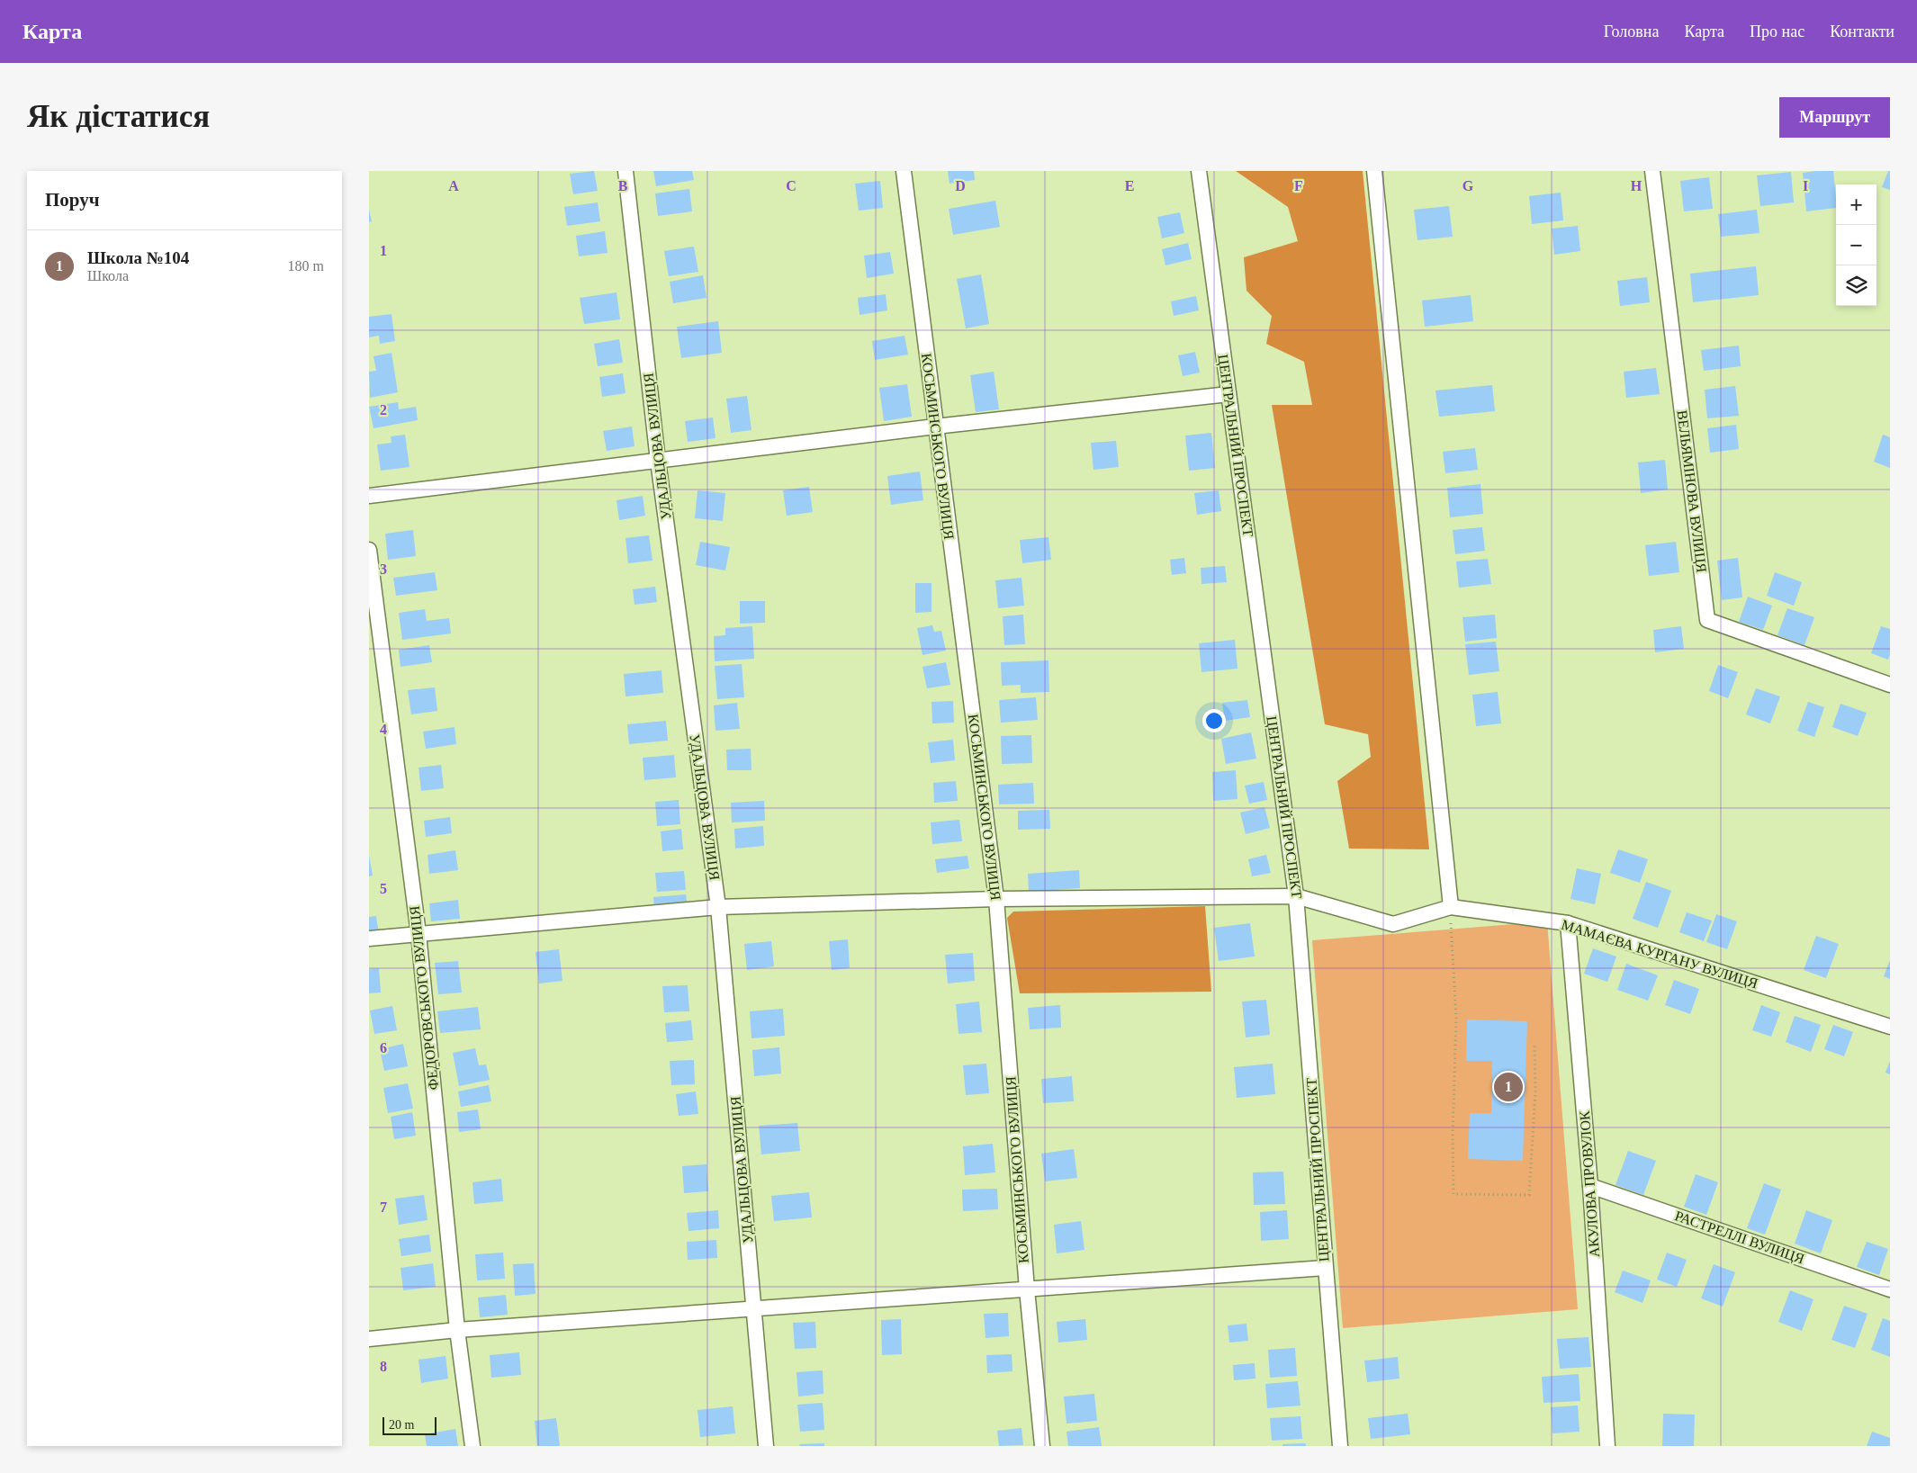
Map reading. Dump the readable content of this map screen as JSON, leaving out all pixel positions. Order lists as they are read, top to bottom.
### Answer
{
  "streets": {
    "street": [
      "ЦЕНТРАЛЬНИЙ ПРОСПЕКТ",
      "УДАЛЬЦОВА ВУЛИЦЯ",
      "КОСЬМИНСЬКОГО ВУЛИЦЯ",
      "ВЕЛЬЯМІНОВА ВУЛИЦЯ",
      "МАМАЄВА КУРГАНУ ВУЛИЦЯ",
      "ФЕДОРОВСЬКОГО ВУЛИЦЯ",
      "АКУЛОВА ПРОВУЛОК",
      "РАСТРЕЛЛІ ВУЛИЦЯ"
    ]
  },
  "crossings": [
    ["ЦЕНТРАЛЬНИЙ ПРОСПЕКТ", "МАМАЄВА КУРГАНУ ВУЛИЦЯ"],
    ["УДАЛЬЦОВА ВУЛИЦЯ", "МАМАЄВА КУРГАНУ ВУЛИЦЯ"],
    ["КОСЬМИНСЬКОГО ВУЛИЦЯ", "МАМАЄВА КУРГАНУ ВУЛИЦЯ"],
    ["МАМАЄВА КУРГАНУ ВУЛИЦЯ", "ФЕДОРОВСЬКОГО ВУЛИЦЯ"],
    ["МАМАЄВА КУРГАНУ ВУЛИЦЯ", "АКУЛОВА ПРОВУЛОК"],
    ["АКУЛОВА ПРОВУЛОК", "РАСТРЕЛЛІ ВУЛИЦЯ"]
  ],
  "scale_bar": "20 m",
  "page": {
    "header": "Карта",
    "nav": [
      "Головна",
      "Карта",
      "Про нас",
      "Контакти"
    ],
    "buttons": "Маршрут",
    "title": "Як дістатися",
    "heading": "Поруч",
    "map_buttons": ["+", "−"],
    "list": [
      {
        "mark": "1",
        "name": "Школа №104",
        "note": "Школа",
        "value": "180 m"
      }
    ],
    "pins": "1",
    "scale": "20 m"
  },
  "grid": {
    "columns": [
      "A",
      "B",
      "C",
      "D",
      "E",
      "F",
      "G",
      "H",
      "I"
    ],
    "rows": [
      "1",
      "2",
      "3",
      "4",
      "5",
      "6",
      "7",
      "8"
    ]
  }
}
